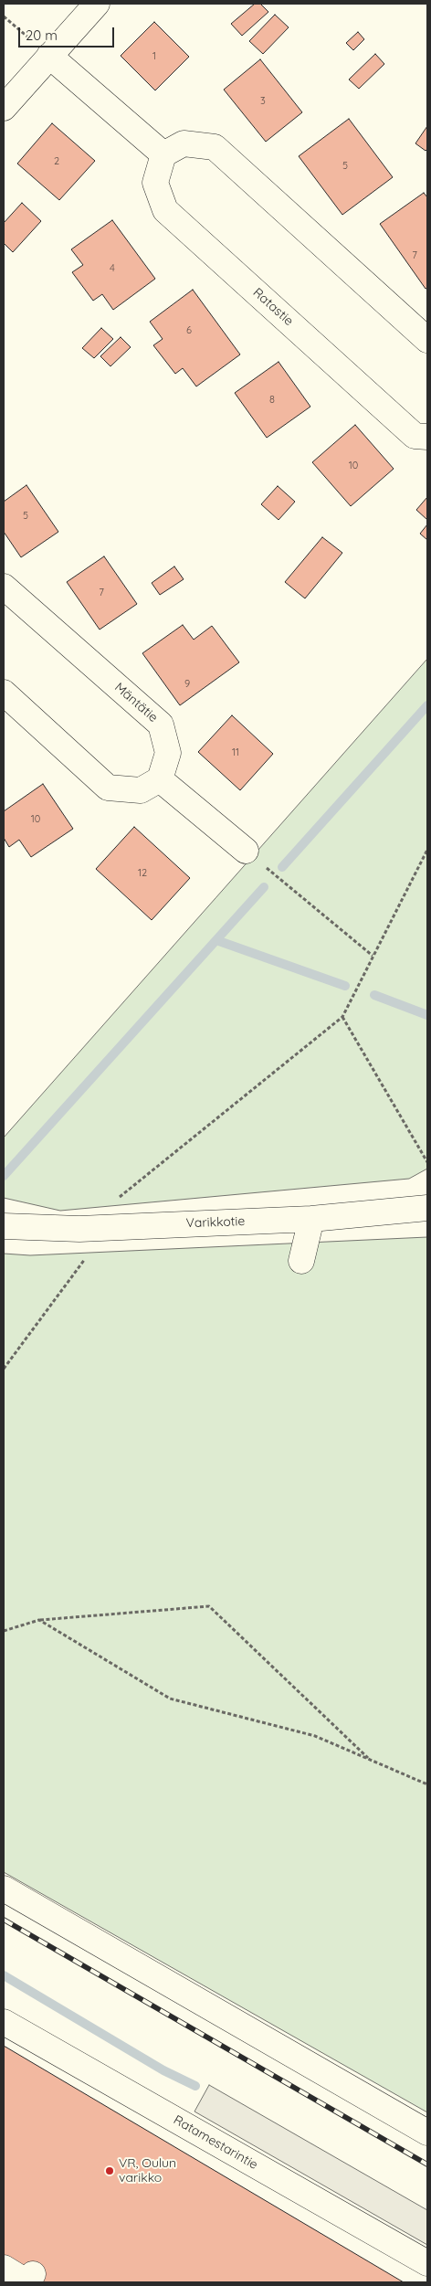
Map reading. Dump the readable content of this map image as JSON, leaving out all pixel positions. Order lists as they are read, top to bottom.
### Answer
{
  "streets": {
    "street": [
      "Ratastie",
      "Mäntätie",
      "Varikkotie",
      "Ratamestarintie"
    ]
  },
  "places": ["VR, Oulun varikko"],
  "house_numbers": [
    "1",
    "3",
    "2",
    "5",
    "7",
    "4",
    "6",
    "8",
    "10",
    "5",
    "7",
    "9",
    "11",
    "10",
    "12"
  ],
  "scale_bar": "20 m"
}
